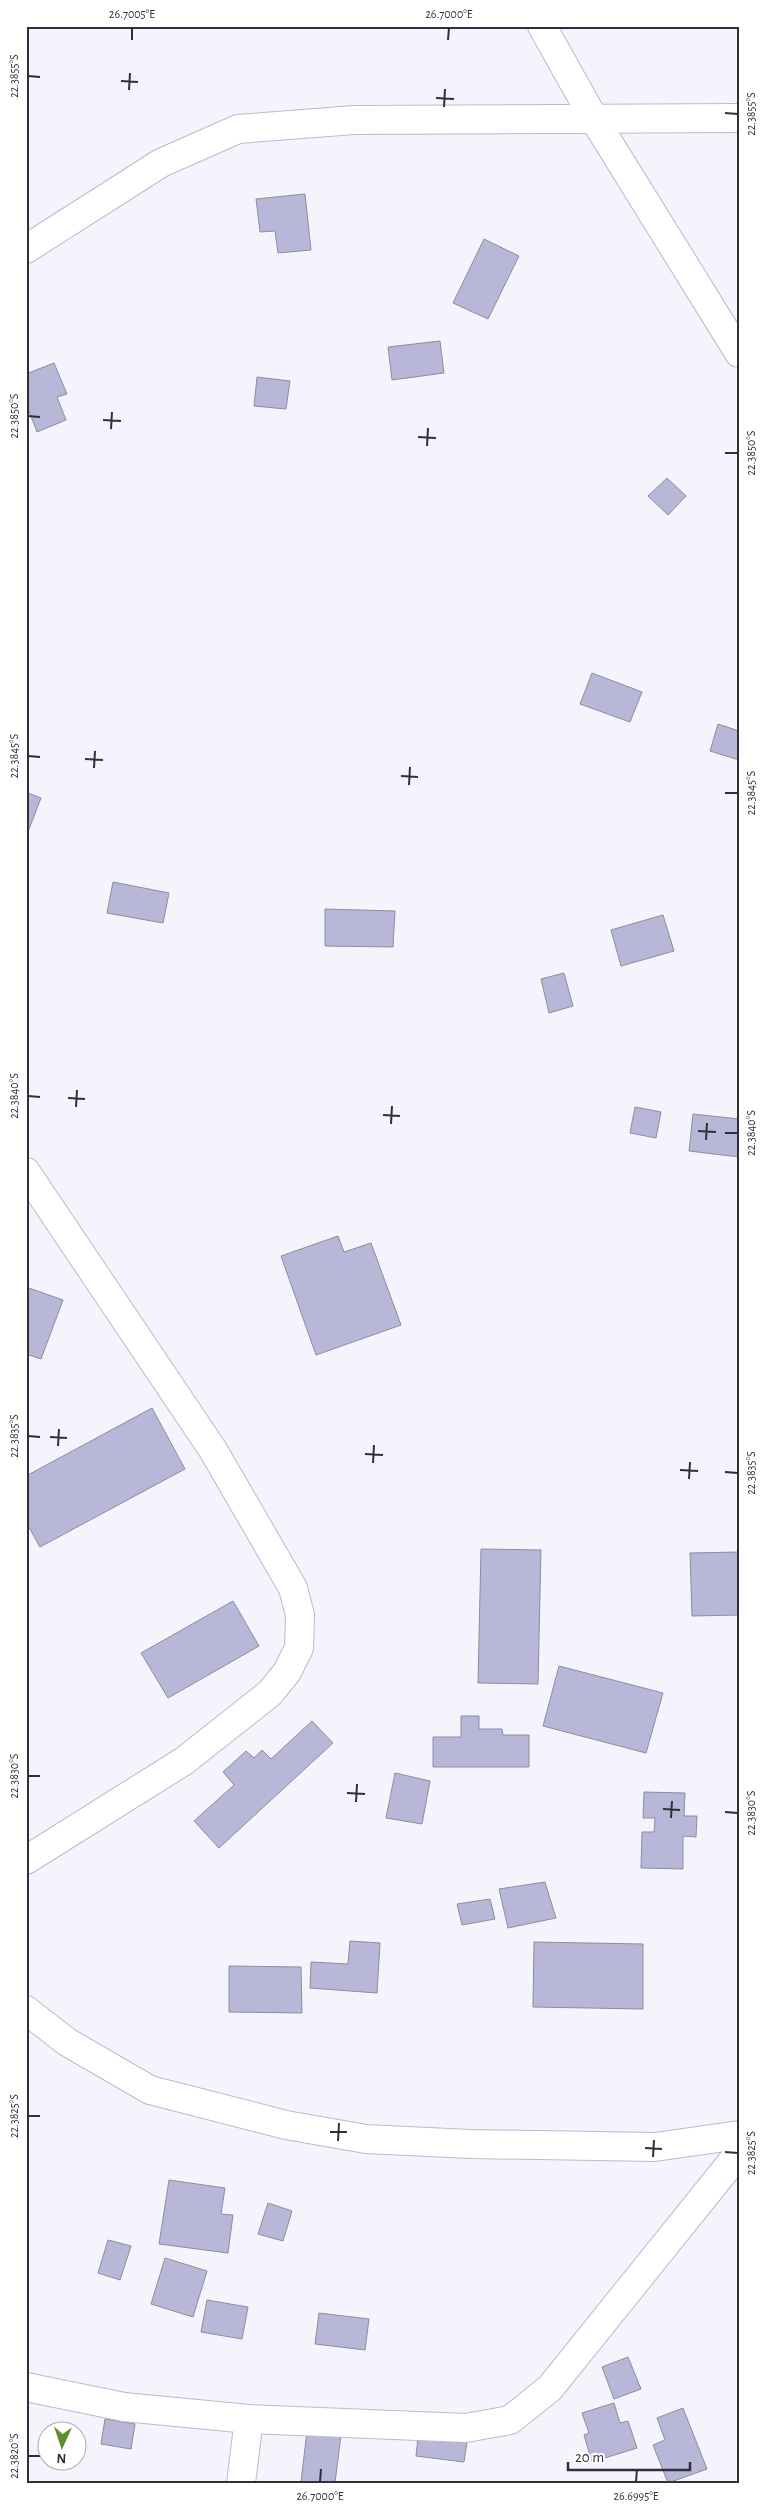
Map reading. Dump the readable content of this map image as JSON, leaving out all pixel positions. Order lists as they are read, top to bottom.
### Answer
{
  "scale_bar": "20 m",
  "north": "bottom",
  "coordinates": [
    "26.7005°E",
    "26.7000°E",
    "22.3855°S",
    "22.3850°S",
    "22.3845°S",
    "22.3840°S",
    "22.3835°S",
    "22.3830°S",
    "22.3825°S",
    "22.3820°S",
    "26.6995°E"
  ]
}
